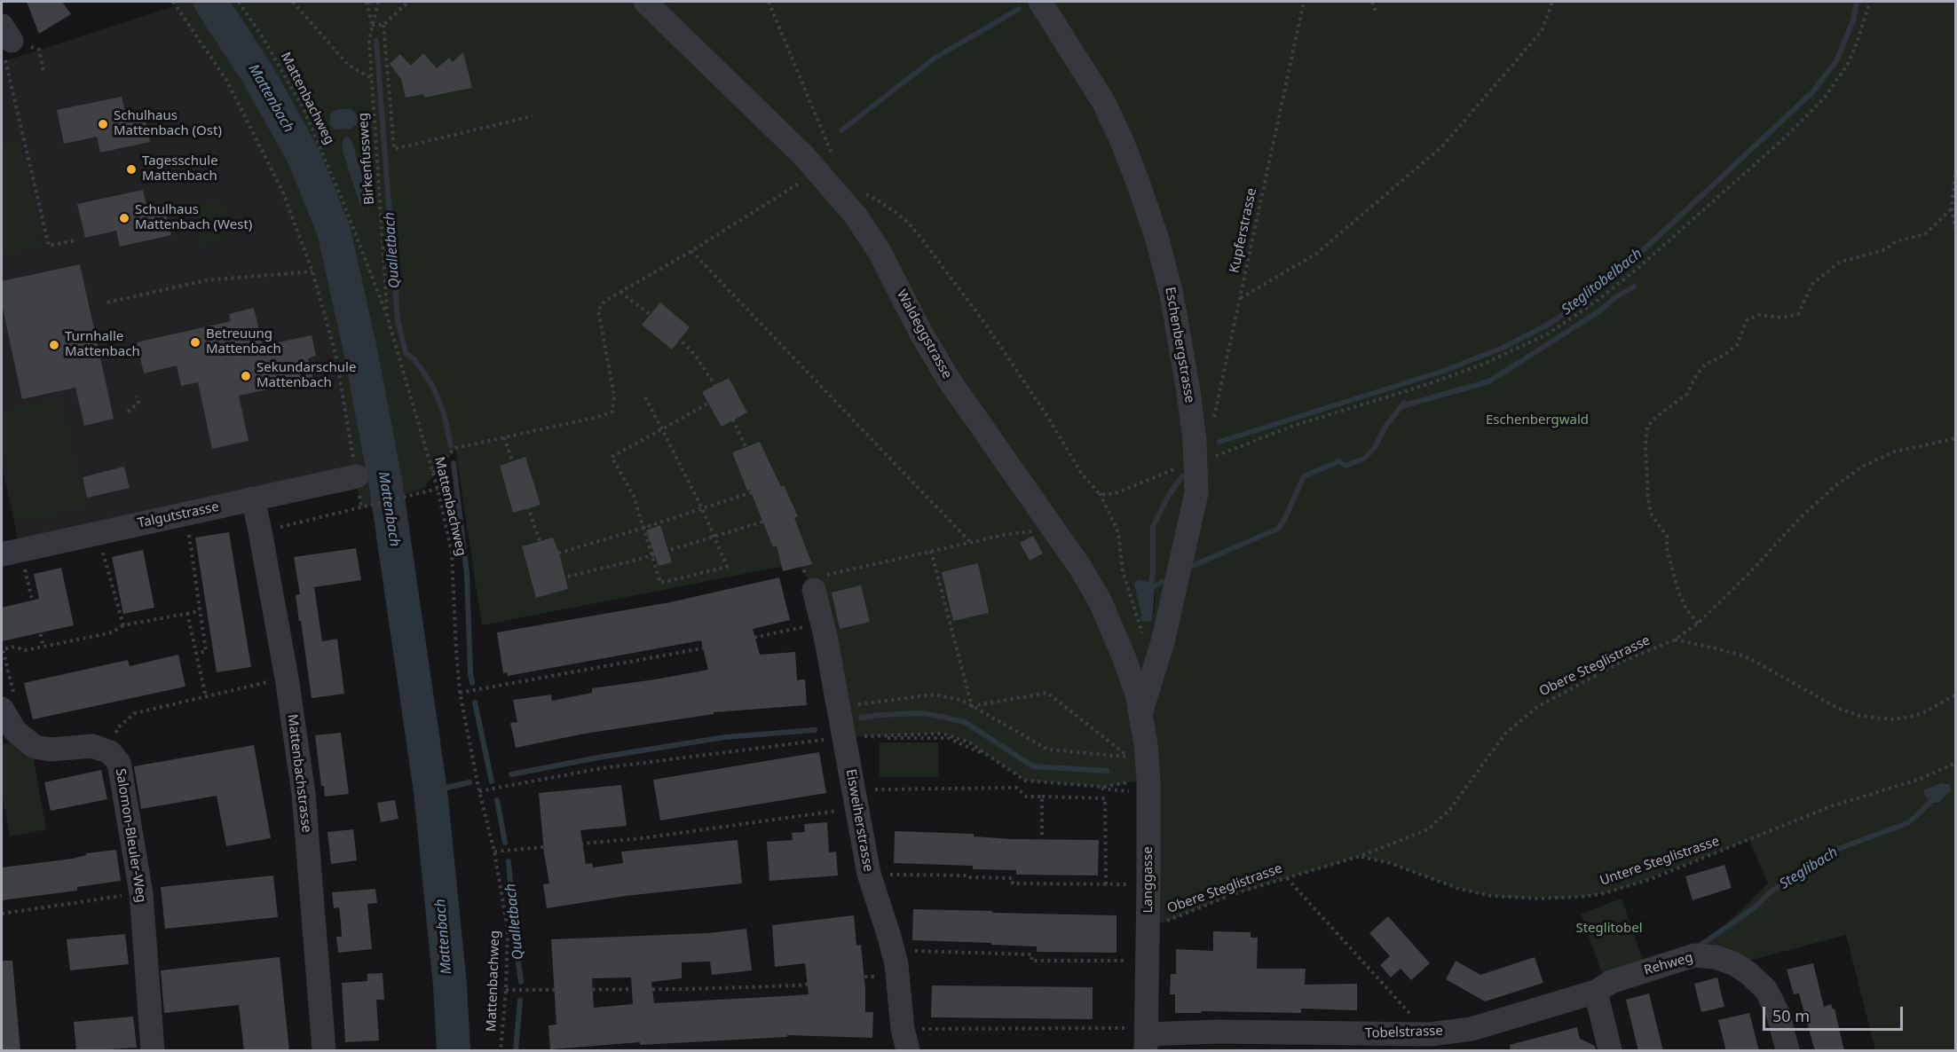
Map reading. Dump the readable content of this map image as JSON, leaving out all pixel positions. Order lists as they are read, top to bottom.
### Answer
{
  "streets": {
    "street": [
      "Waldeggstrasse",
      "Eschenbergstrasse",
      "Talgutstrasse",
      "Mattenbachstrasse",
      "Eisweiherstrasse",
      "Salomon-Bleuler-Weg",
      "Langgasse",
      "Rehweg",
      "Tobelstrasse"
    ],
    "path": [
      "Mattenbachweg",
      "Birkenfussweg",
      "Kupferstrasse",
      "Obere Steglistrasse",
      "Untere Steglistrasse"
    ]
  },
  "crossings": [
    ["Mattenbachweg", "Birkenfussweg"],
    ["Waldeggstrasse", "Eschenbergstrasse"],
    ["Waldeggstrasse", "Langgasse"],
    ["Eschenbergstrasse", "Langgasse"],
    ["Talgutstrasse", "Mattenbachstrasse"],
    ["Obere Steglistrasse", "Untere Steglistrasse"],
    ["Obere Steglistrasse", "Langgasse"],
    ["Langgasse", "Tobelstrasse"],
    ["Rehweg", "Tobelstrasse"]
  ],
  "water": [
    "Mattenbach",
    "Qualletbach",
    "Steglitobelbach",
    "Steglibach"
  ],
  "parks": ["Eschenbergwald", "Steglitobel"],
  "places": [
    "Schulhaus Mattenbach (Ost)",
    "Tagesschule Mattenbach",
    "Schulhaus Mattenbach (West)",
    "Betreuung Mattenbach",
    "Turnhalle Mattenbach",
    "Sekundarschule Mattenbach"
  ],
  "scale_bar": "50 m"
}
